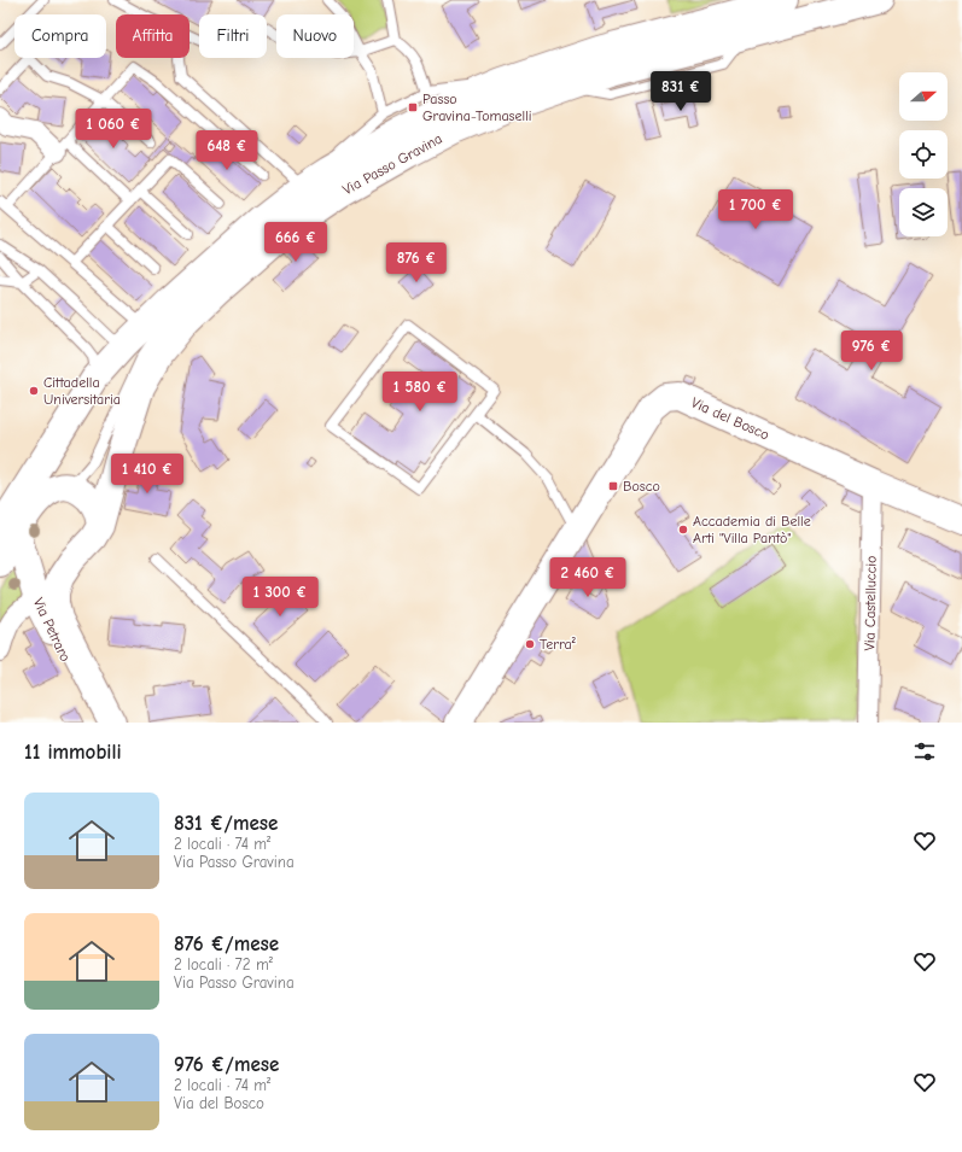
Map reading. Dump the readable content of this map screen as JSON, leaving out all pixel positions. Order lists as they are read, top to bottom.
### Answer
{
  "streets": {
    "main road": ["Via Passo Gravina", "Via del Bosco", "Via Petraro"],
    "street": ["Via Castelluccio"]
  },
  "crossings": [
    ["Via Passo Gravina", "Via Petraro"],
    ["Via del Bosco", "Via Castelluccio"]
  ],
  "places": {
    "transit": ["Passo Gravina-Tomaselli", "Bosco"],
    "other": ["Cittadella Universitaria", "Accademia di Belle Arti \"Villa Pantò\"", "Terra²"]
  },
  "north": "right",
  "page": {
    "chip": [
      "Compra",
      "Affitta",
      "Filtri",
      "Nuovo"
    ],
    "price": [
      "831 €",
      "1 060 €",
      "648 €",
      "1 700 €",
      "666 €",
      "876 €",
      "976 €",
      "1 580 €",
      "1 410 €",
      "2 460 €",
      "1 300 €"
    ],
    "heading": "11 immobili",
    "list": [
      {
        "name": "831 €/mese",
        "note": "2 locali · 74 m² · Via Passo Gravina"
      },
      {
        "name": "876 €/mese",
        "note": "2 locali · 72 m² · Via Passo Gravina"
      },
      {
        "name": "976 €/mese",
        "note": "2 locali · 74 m² · Via del Bosco"
      }
    ]
  }
}
